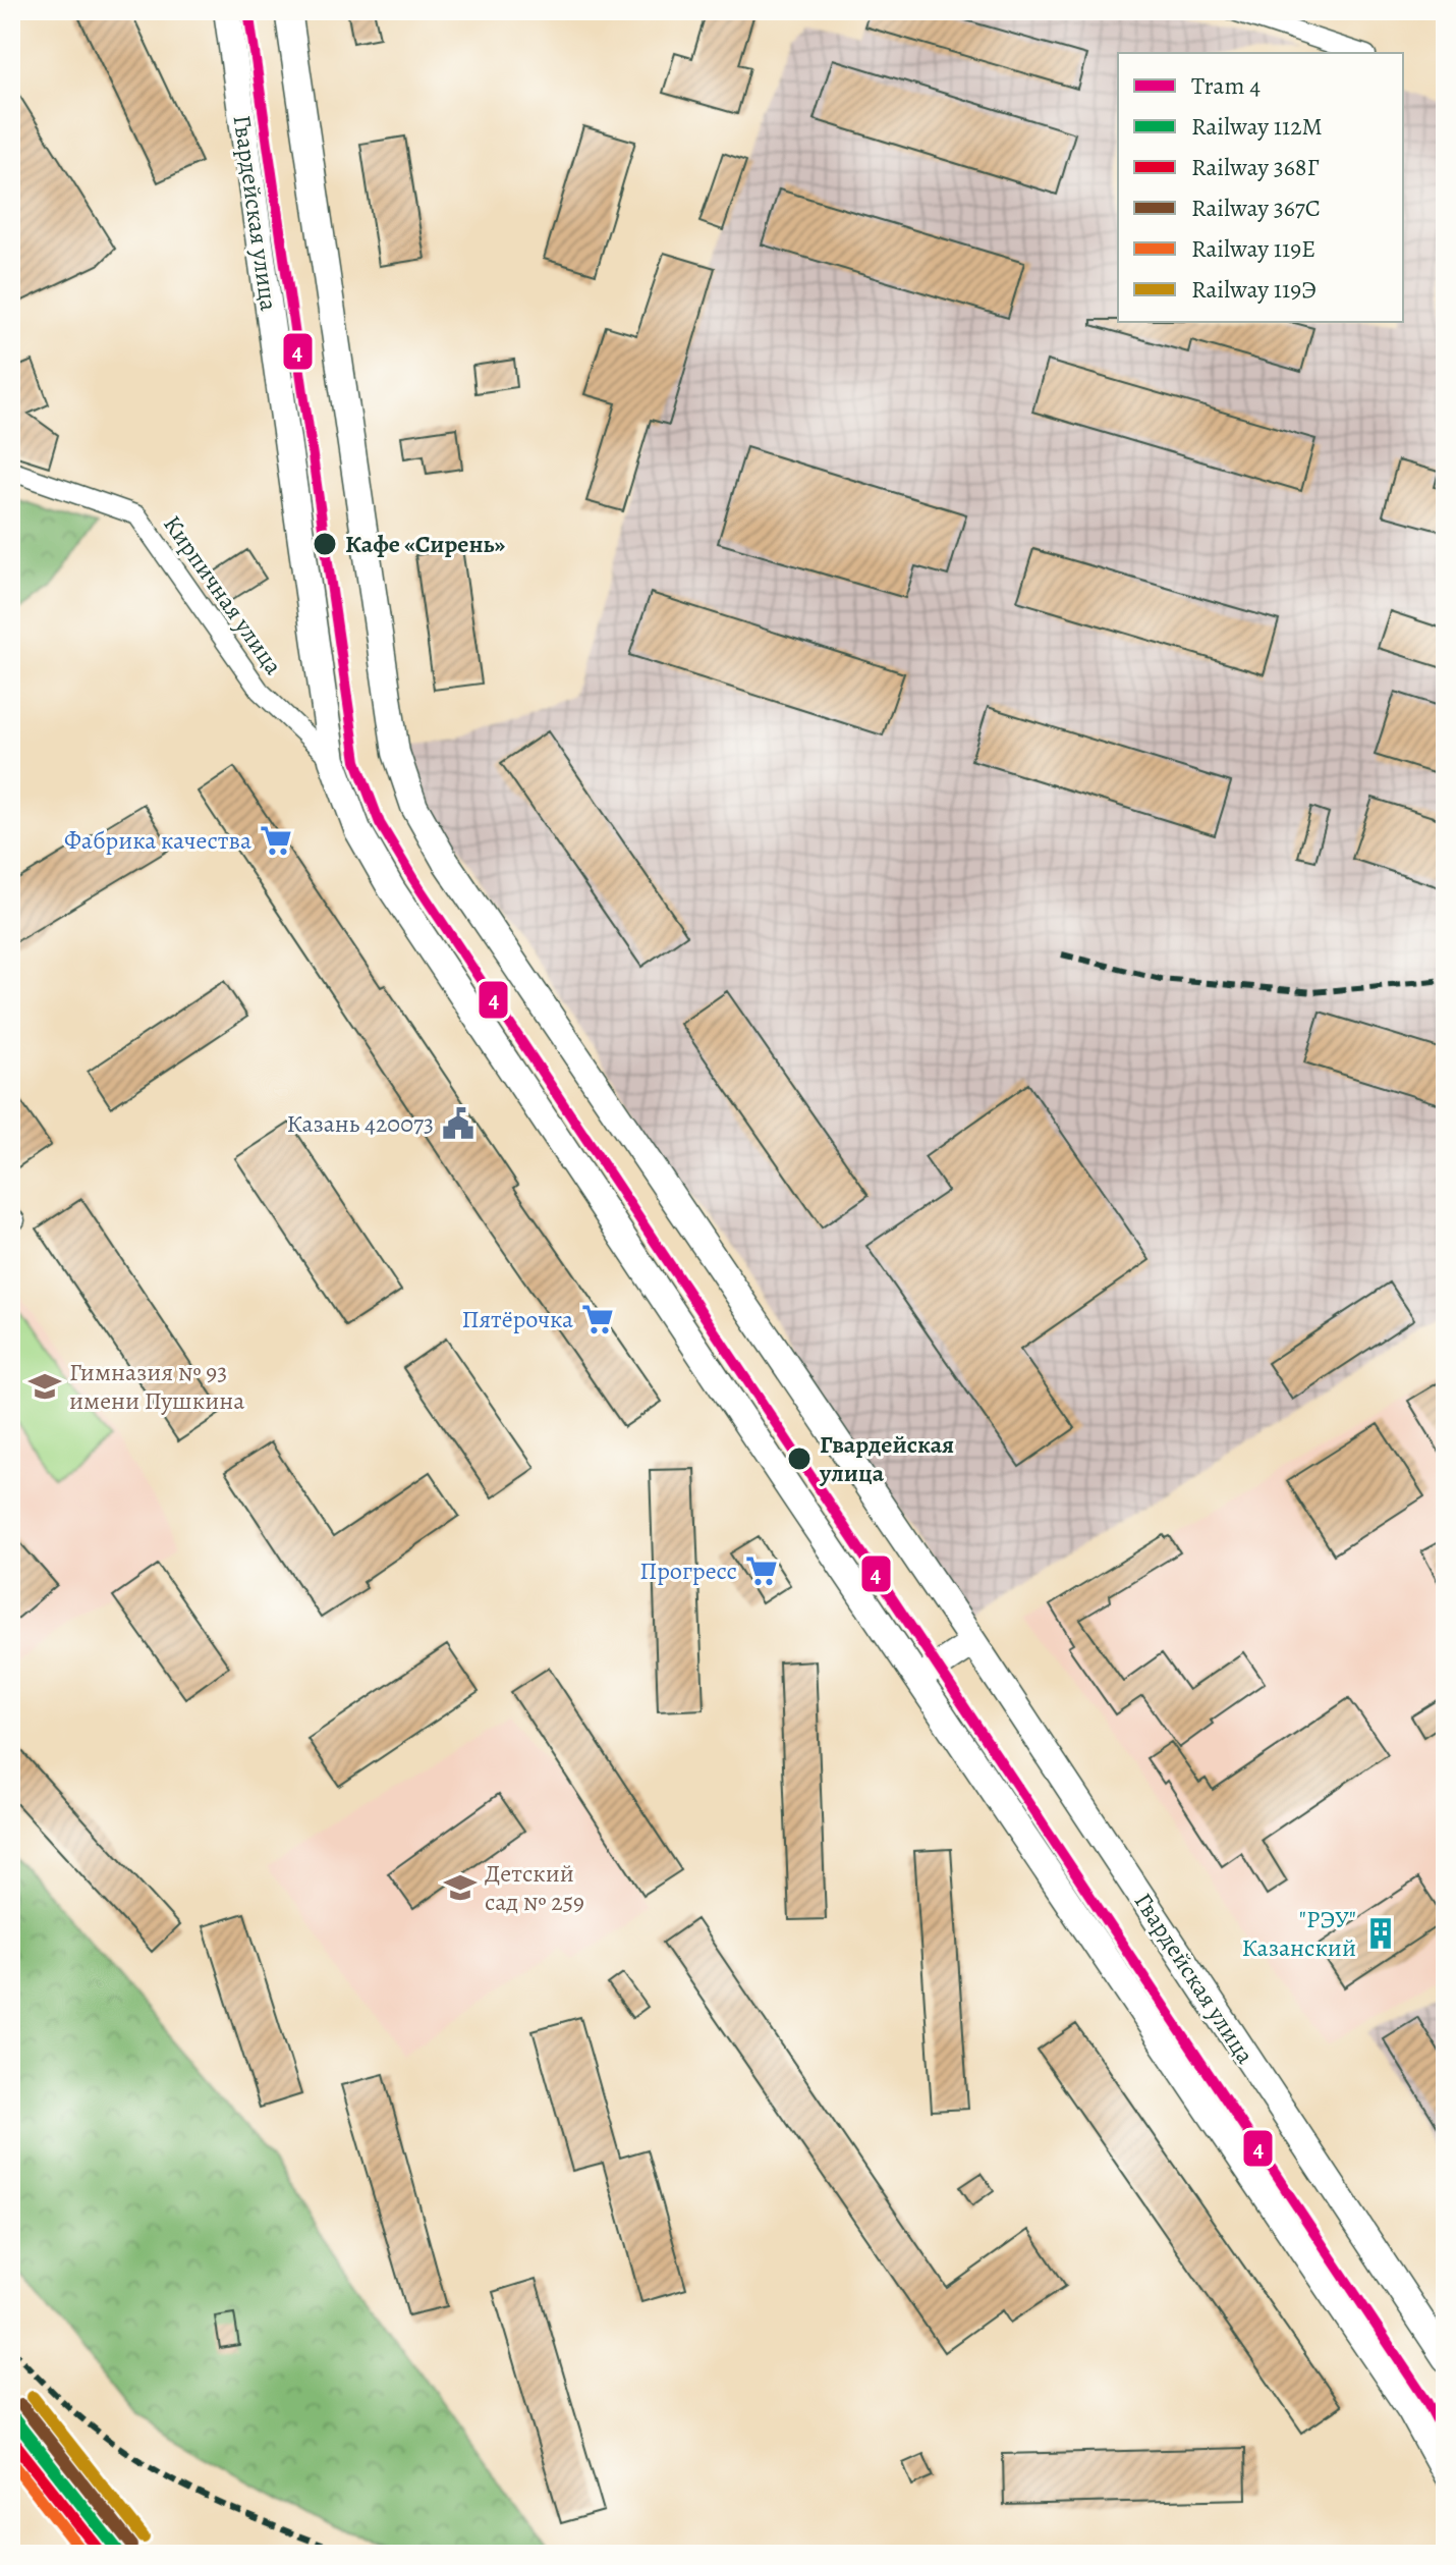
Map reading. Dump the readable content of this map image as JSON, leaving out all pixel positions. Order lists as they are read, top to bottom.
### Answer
{
  "streets": {
    "main road": ["Гвардейская улица"],
    "street": ["Кирпичная улица"]
  },
  "crossings": [
    ["Гвардейская улица", "Кирпичная улица"]
  ],
  "places": {
    "other": ["Кафе «Сирень»", "Гвардейская улица"],
    "supermarket": ["Фабрика качества", "Пятёрочка", "Прогресс"],
    "public building": ["Казань 420073"],
    "school or university": ["Гимназия № 93 имени Пушкина", "Детский сад № 259"],
    "building": ["\"РЭУ\" Казанский"]
  },
  "lines": [
    "tram line 4",
    "rail line 119Э",
    "rail line 367С",
    "rail line 112М",
    "rail line 368Г",
    "rail line 119Е"
  ],
  "legend": [
    "Tram 4",
    "Railway 112М",
    "Railway 368Г",
    "Railway 367С",
    "Railway 119Е",
    "Railway 119Э"
  ]
}
